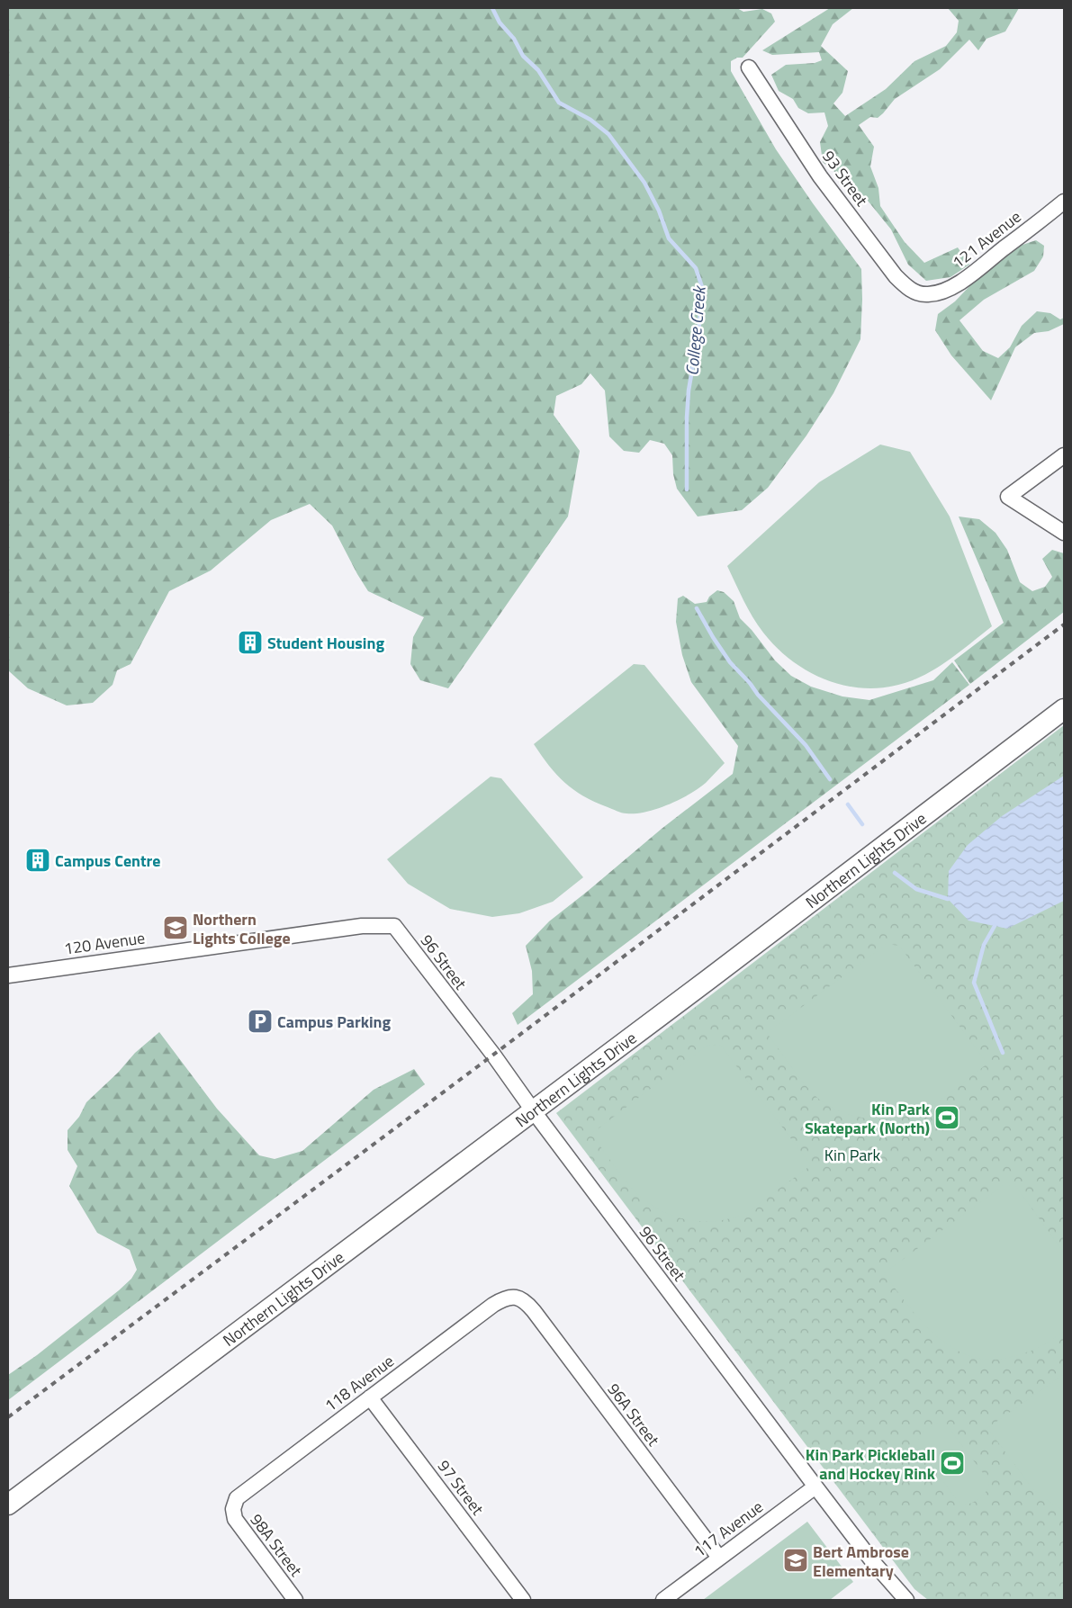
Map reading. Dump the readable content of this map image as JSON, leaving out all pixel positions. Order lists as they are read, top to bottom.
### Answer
{
  "streets": {
    "main road": ["Northern Lights Drive"],
    "street": [
      "93 Street",
      "121 Avenue",
      "120 Avenue",
      "96 Street",
      "118 Avenue",
      "96A Street",
      "97 Street",
      "117 Avenue",
      "98A Street"
    ]
  },
  "crossings": [
    ["93 Street", "121 Avenue"],
    ["Northern Lights Drive", "96 Street"],
    ["120 Avenue", "96 Street"],
    ["96 Street", "117 Avenue"],
    ["118 Avenue", "96A Street"],
    ["118 Avenue", "97 Street"],
    ["118 Avenue", "98A Street"],
    ["96A Street", "117 Avenue"]
  ],
  "water": ["College Creek"],
  "parks": ["Kin Park"],
  "places": {
    "building": ["Student Housing", "Campus Centre"],
    "school or university": ["Northern Lights College", "Bert Ambrose Elementary"],
    "parking": ["Campus Parking"],
    "sports": ["Kin Park Skatepark (North)", "Kin Park Pickleball and Hockey Rink"]
  }
}
